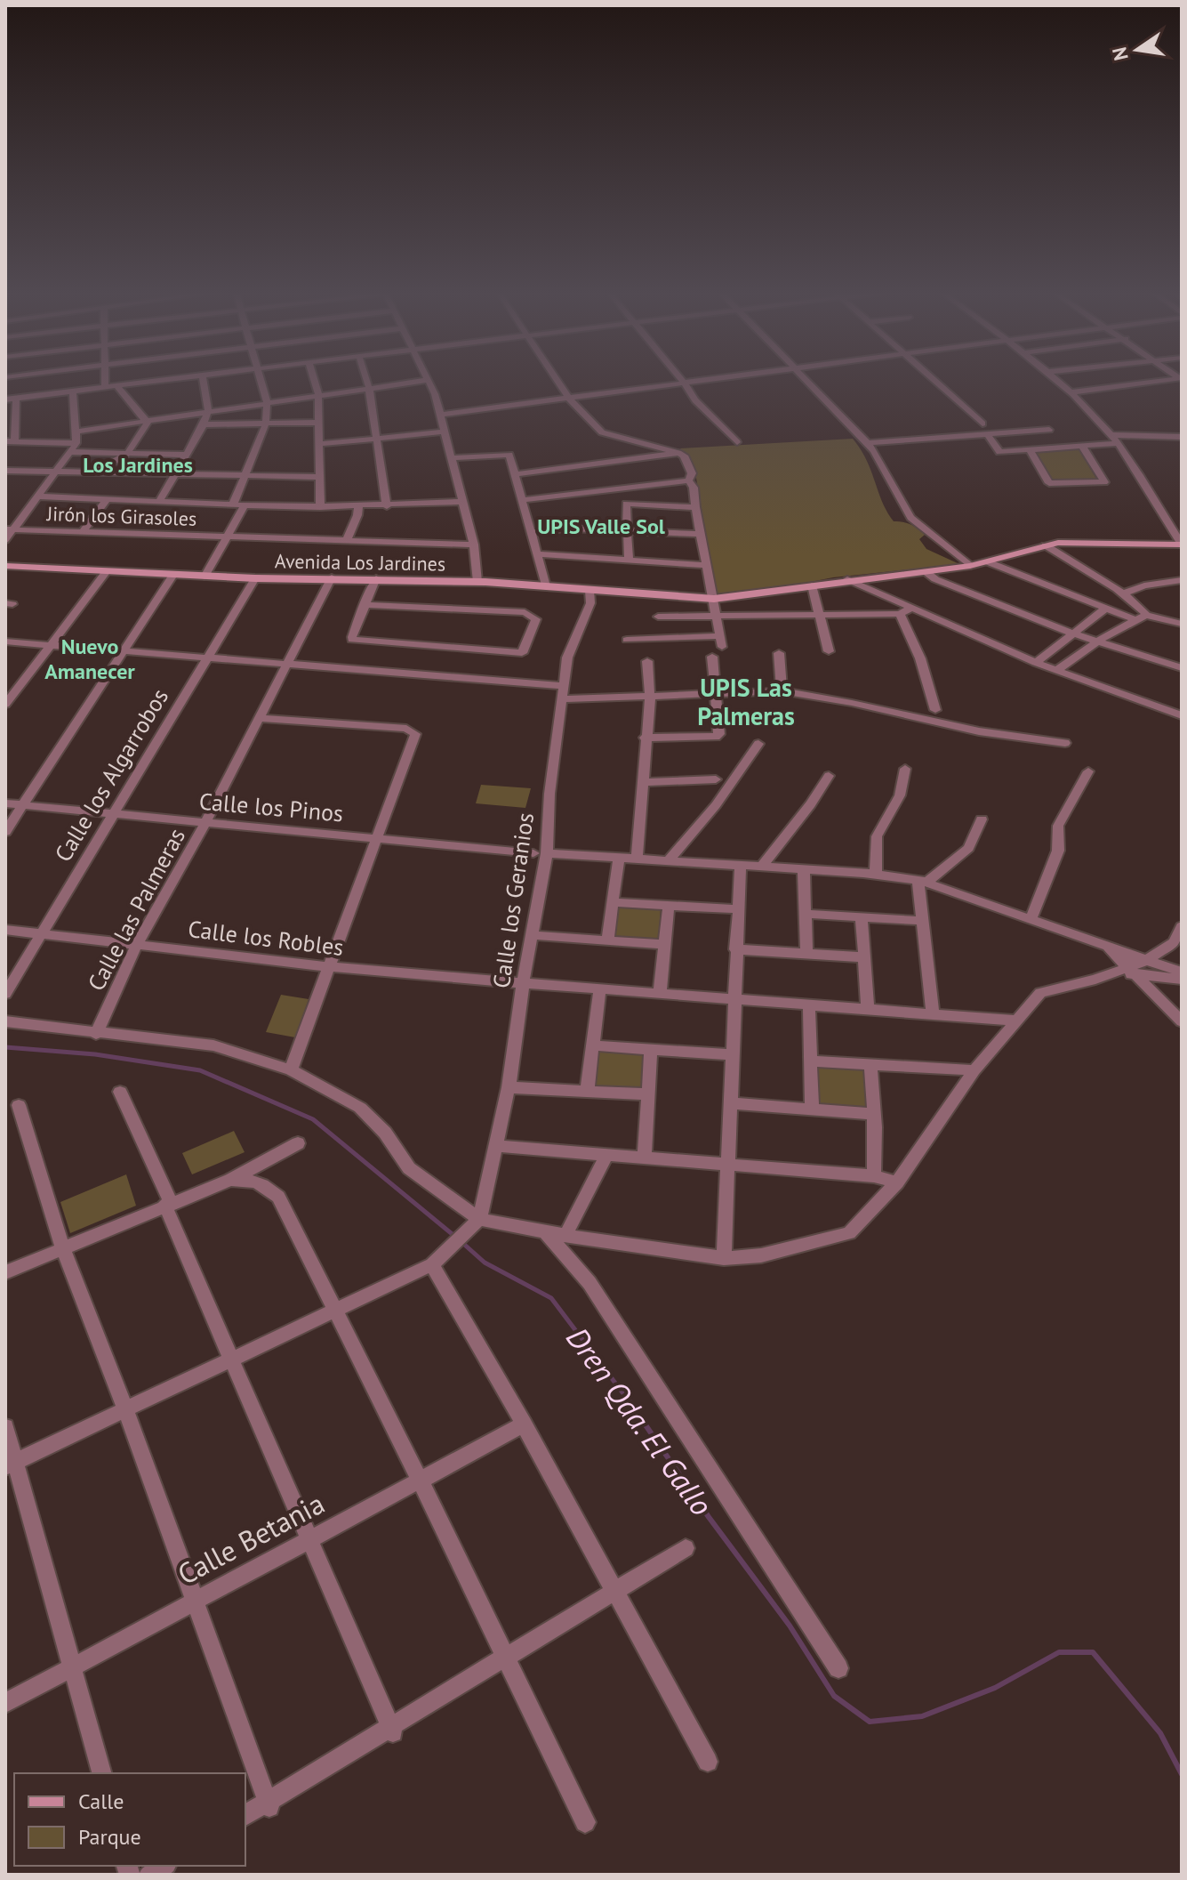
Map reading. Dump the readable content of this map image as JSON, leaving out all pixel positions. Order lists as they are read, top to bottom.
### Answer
{
  "streets": {
    "street": [
      "Jirón los Girasoles",
      "Avenida Los Jardines",
      "Calle los Algarrobos",
      "Calle los Pinos",
      "Calle los Geranios",
      "Calle las Palmeras",
      "Calle los Robles",
      "Calle Betania"
    ]
  },
  "crossings": [
    ["Avenida Los Jardines", "Calle los Algarrobos"],
    ["Avenida Los Jardines", "Calle los Geranios"],
    ["Avenida Los Jardines", "Calle las Palmeras"],
    ["Calle los Algarrobos", "Calle los Pinos"],
    ["Calle los Algarrobos", "Calle los Robles"],
    ["Calle los Pinos", "Calle los Geranios"],
    ["Calle los Pinos", "Calle las Palmeras"],
    ["Calle los Geranios", "Calle los Robles"],
    ["Calle las Palmeras", "Calle los Robles"]
  ],
  "districts": [
    "Los Jardines",
    "UPIS Valle Sol",
    "Nuevo Amanecer",
    "UPIS Las Palmeras"
  ],
  "water": ["Dren Qda. El Gallo"],
  "legend": ["Calle", "Parque"],
  "north": "left"
}
